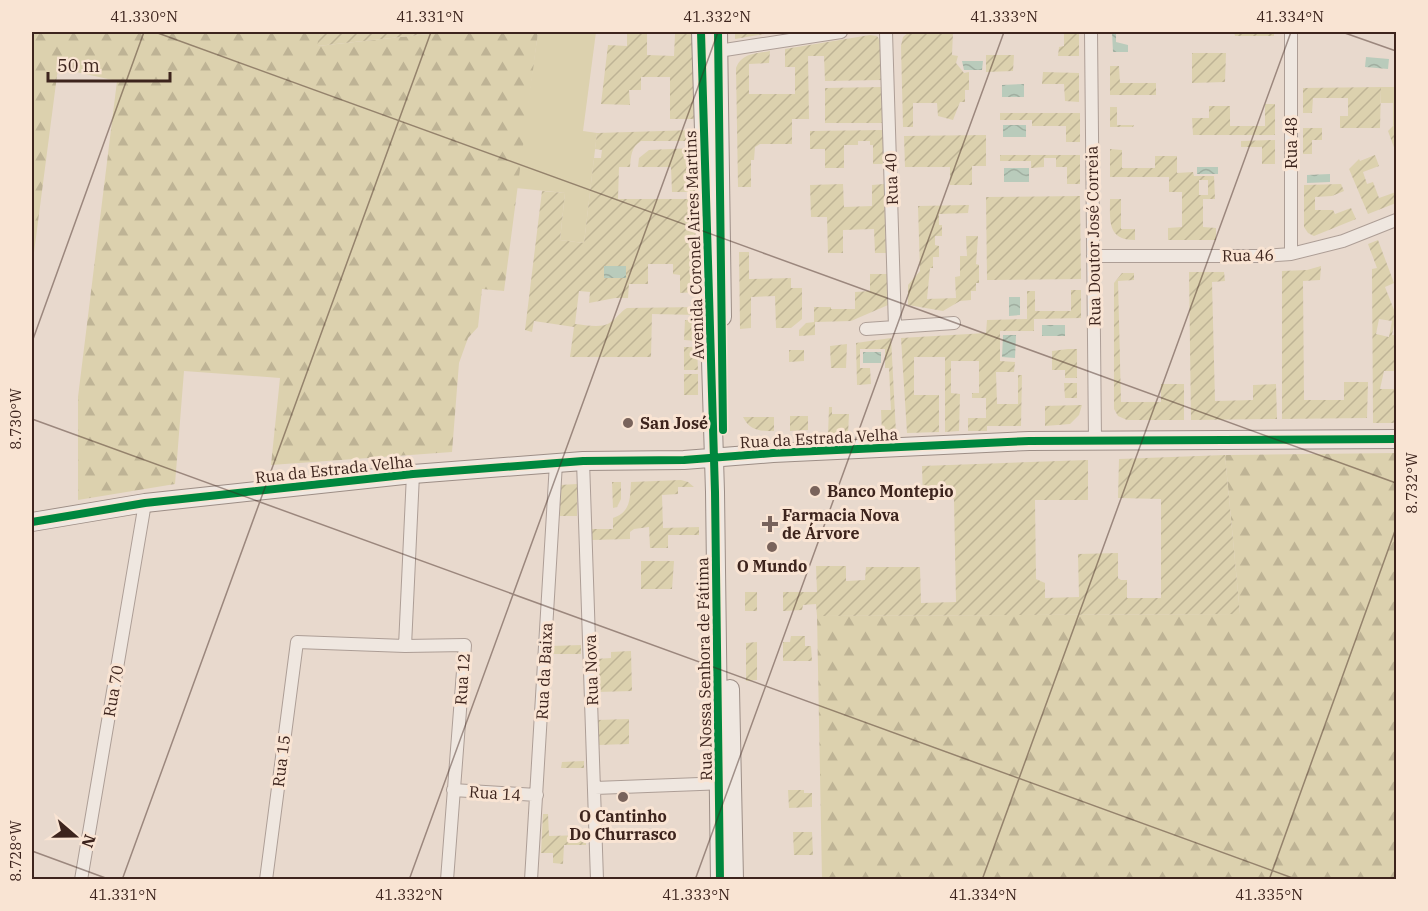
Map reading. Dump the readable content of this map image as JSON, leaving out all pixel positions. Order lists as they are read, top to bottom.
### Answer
{
  "streets": {
    "street": [
      "Rua 48",
      "Rua 40",
      "Rua Doutor José Correia",
      "Avenida Coronel Aires Martins",
      "Rua 46",
      "Rua da Estrada Velha",
      "Rua Nossa Senhora de Fátima",
      "Rua Nova",
      "Rua da Baixa",
      "Rua 12",
      "Rua 70",
      "Rua 15",
      "Rua 14"
    ]
  },
  "crossings": [
    ["Rua 48", "Rua 46"],
    ["Rua Doutor José Correia", "Rua 46"],
    ["Rua Doutor José Correia", "Rua da Estrada Velha"],
    ["Avenida Coronel Aires Martins", "Rua da Estrada Velha"],
    ["Avenida Coronel Aires Martins", "Rua Nossa Senhora de Fátima"],
    ["Rua da Estrada Velha", "Rua Nossa Senhora de Fátima"],
    ["Rua da Estrada Velha", "Rua Nova"],
    ["Rua da Estrada Velha", "Rua da Baixa"],
    ["Rua da Estrada Velha", "Rua 70"],
    ["Rua da Baixa", "Rua 14"],
    ["Rua 12", "Rua 15"],
    ["Rua 12", "Rua 14"]
  ],
  "places": {
    "other": [
      "San José",
      "Banco Montepio",
      "O Mundo",
      "O Cantinho Do Churrasco"
    ],
    "health": ["Farmacia Nova de Árvore"]
  },
  "scale_bar": "50 m",
  "north": "right",
  "coordinates": [
    "41.330°N",
    "41.331°N",
    "41.332°N",
    "41.333°N",
    "41.334°N",
    "8.730°W",
    "8.732°W",
    "8.728°W",
    "41.335°N"
  ]
}
